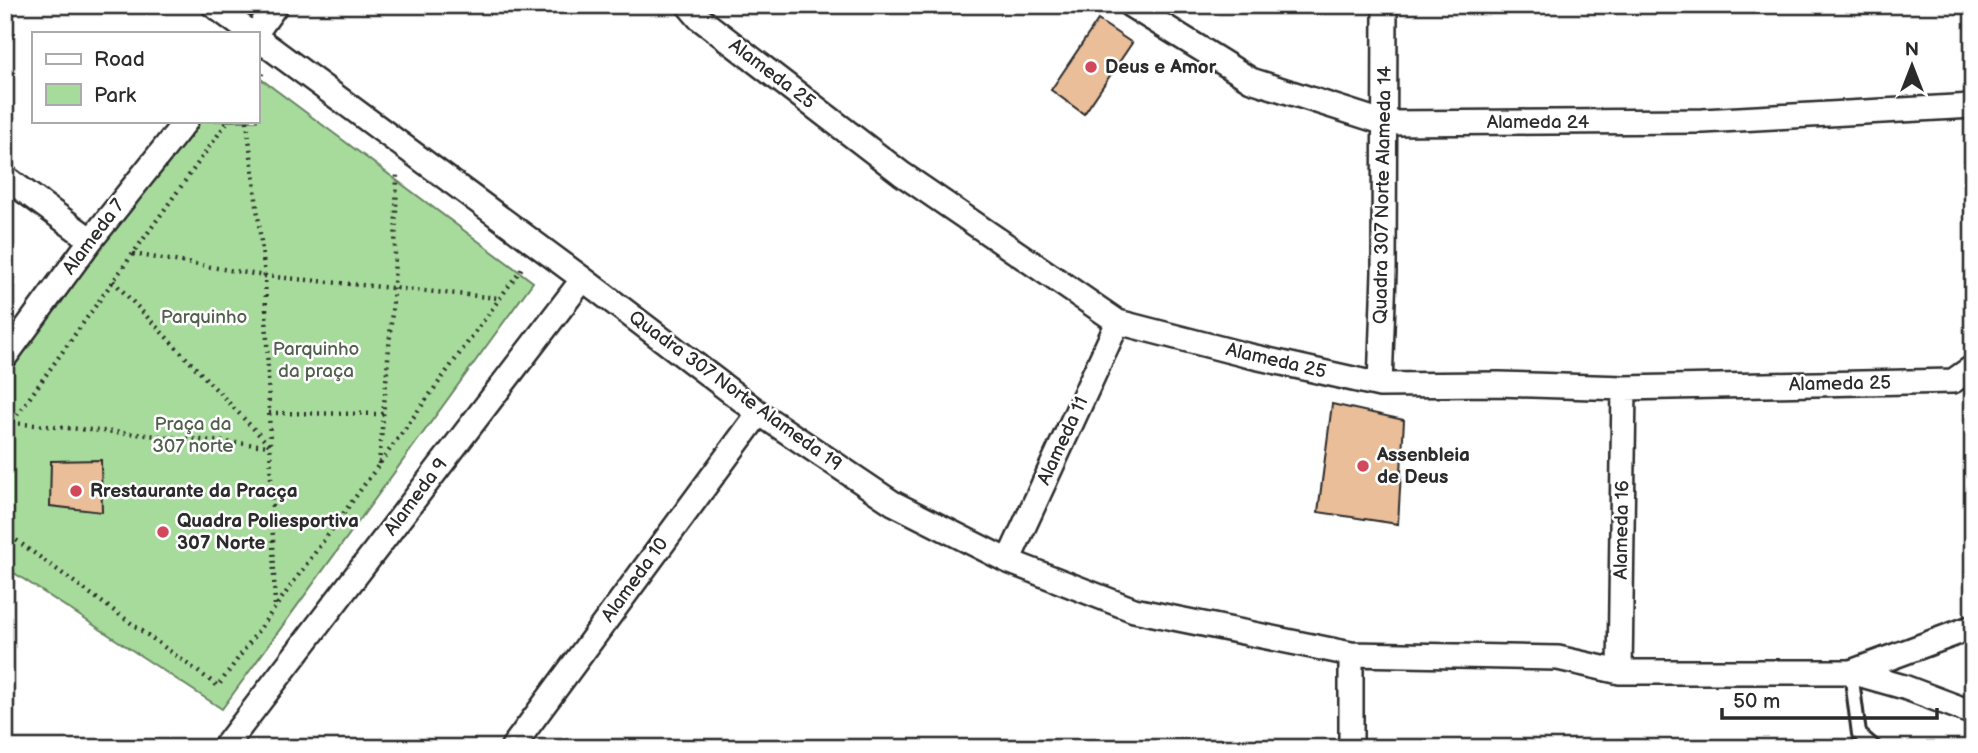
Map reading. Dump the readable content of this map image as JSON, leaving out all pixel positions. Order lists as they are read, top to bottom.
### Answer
{
  "streets": {
    "street": [
      "Alameda 25",
      "Alameda 24",
      "Quadra 307 Norte Alameda 14",
      "Alameda 7",
      "Quadra 307 Norte Alameda 19",
      "Alameda 11",
      "Alameda 9",
      "Alameda 16",
      "Alameda 10"
    ]
  },
  "crossings": [
    ["Alameda 25", "Quadra 307 Norte Alameda 14"],
    ["Alameda 25", "Alameda 11"],
    ["Alameda 25", "Alameda 16"],
    ["Alameda 24", "Quadra 307 Norte Alameda 14"],
    ["Quadra 307 Norte Alameda 19", "Alameda 11"],
    ["Quadra 307 Norte Alameda 19", "Alameda 9"],
    ["Quadra 307 Norte Alameda 19", "Alameda 16"],
    ["Quadra 307 Norte Alameda 19", "Alameda 10"]
  ],
  "parks": ["Parquinho", "Parquinho da praça", "Praça da 307 norte"],
  "places": [
    "Deus e Amor",
    "Assenbleia de Deus",
    "Rrestaurante da Pracça",
    "Quadra Poliesportiva 307 Norte"
  ],
  "legend": ["Road", "Park"],
  "scale_bar": "50 m",
  "north": "top"
}
